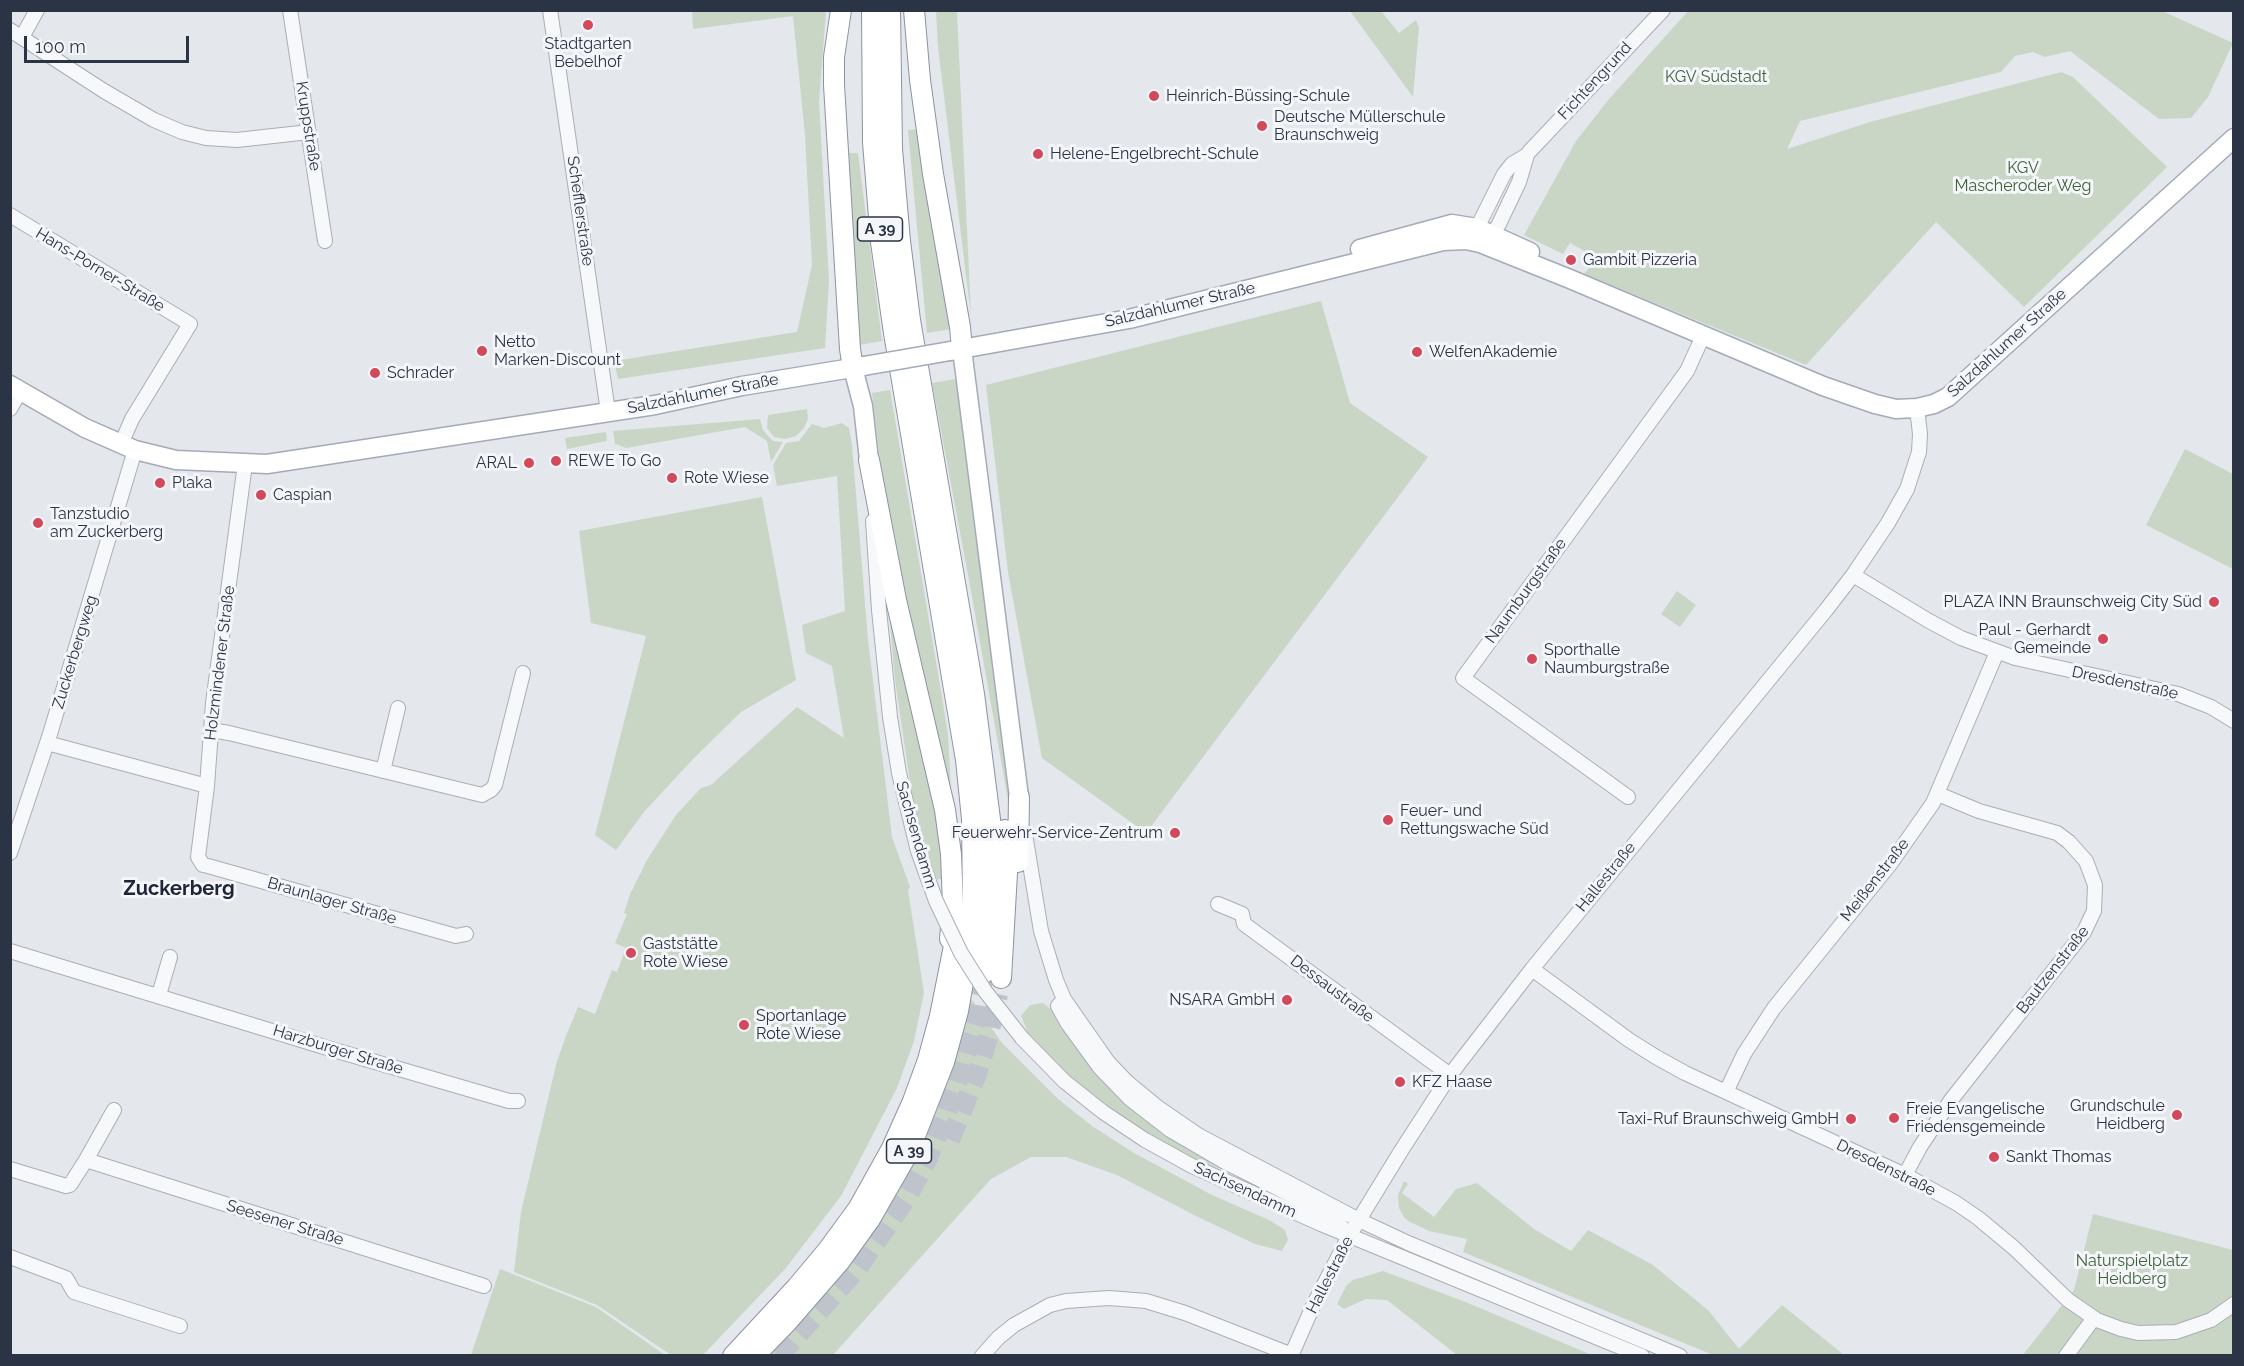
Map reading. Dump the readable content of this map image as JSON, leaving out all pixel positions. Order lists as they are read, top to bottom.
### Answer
{
  "streets": {
    "highway": ["A 39"],
    "main road": ["Salzdahlumer Straße", "Sachsendamm"],
    "street": [
      "Fichtengrund",
      "Kruppstraße",
      "Schefflerstraße",
      "Hans-Porner-Straße",
      "Naumburgstraße",
      "Zuckerbergweg",
      "Holzmindener Straße",
      "Dresdenstraße",
      "Hallestraße",
      "Meißenstraße",
      "Braunlager Straße",
      "Bautzenstraße",
      "Dessaustraße",
      "Harzburger Straße",
      "Seesener Straße"
    ]
  },
  "crossings": [
    ["Schefflerstraße", "Salzdahlumer Straße"],
    ["A 39", "Sachsendamm"],
    ["Hans-Porner-Straße", "Salzdahlumer Straße"],
    ["Hans-Porner-Straße", "Zuckerbergweg"],
    ["Salzdahlumer Straße", "Naumburgstraße"],
    ["Salzdahlumer Straße", "Zuckerbergweg"],
    ["Salzdahlumer Straße", "Holzmindener Straße"],
    ["Salzdahlumer Straße", "Sachsendamm"],
    ["Salzdahlumer Straße", "Hallestraße"],
    ["Holzmindener Straße", "Braunlager Straße"],
    ["Dresdenstraße", "Hallestraße"],
    ["Dresdenstraße", "Meißenstraße"],
    ["Dresdenstraße", "Bautzenstraße"],
    ["Sachsendamm", "Hallestraße"],
    ["Hallestraße", "Dessaustraße"],
    ["Meißenstraße", "Bautzenstraße"]
  ],
  "districts": ["Zuckerberg"],
  "parks": ["KGV Südstadt", "KGV Mascheroder Weg", "Naturspielplatz Heidberg"],
  "places": [
    "Stadtgarten Bebelhof",
    "Heinrich-Büssing-Schule",
    "Deutsche Müllerschule Braunschweig",
    "Helene-Engelbrecht-Schule",
    "Gambit Pizzeria",
    "Netto Marken-Discount",
    "WelfenAkademie",
    "Schrader",
    "REWE To Go",
    "ARAL",
    "Rote Wiese",
    "Plaka",
    "Caspian",
    "Tanzstudio am Zuckerberg",
    "PLAZA INN Braunschweig City Süd",
    "Paul - Gerhardt Gemeinde",
    "Sporthalle Naumburgstraße",
    "Feuer- und Rettungswache Süd",
    "Feuerwehr-Service-Zentrum",
    "Gaststätte Rote Wiese",
    "NSARA GmbH",
    "Sportanlage Rote Wiese",
    "KFZ Haase",
    "Grundschule Heidberg",
    "Freie Evangelische Friedensgemeinde",
    "Taxi-Ruf Braunschweig GmbH",
    "Sankt Thomas"
  ],
  "scale_bar": "100 m"
}
